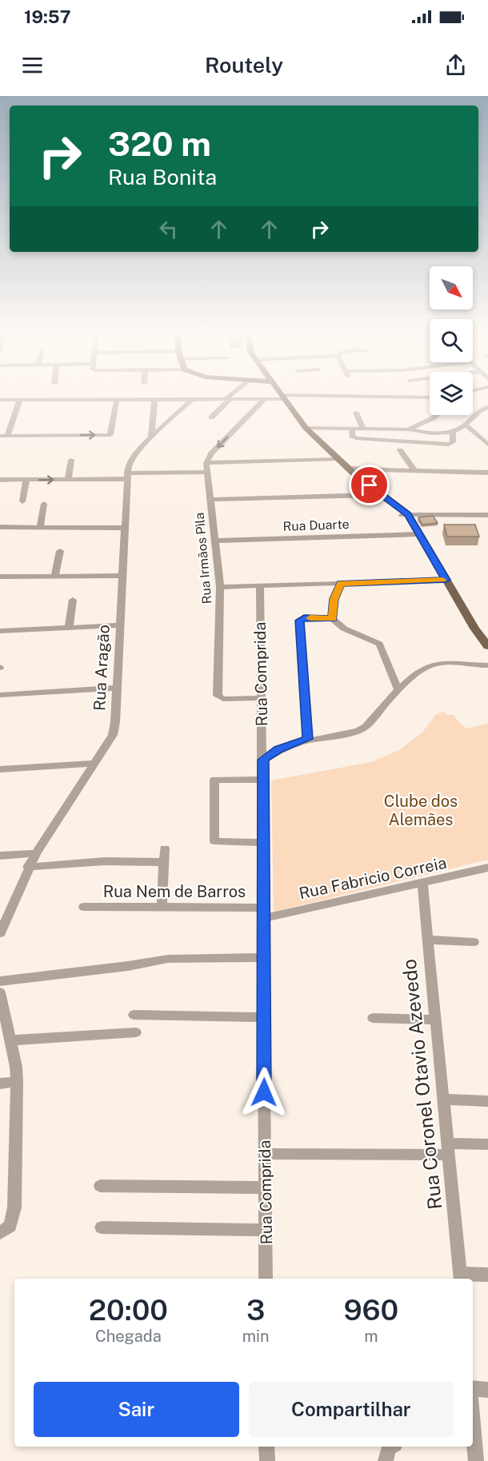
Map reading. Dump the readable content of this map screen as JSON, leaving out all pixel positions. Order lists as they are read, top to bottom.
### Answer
{
  "streets": {
    "street": [
      "Rua Duarte",
      "Rua Irmãos Pìla",
      "Rua Aragão",
      "Rua Comprida",
      "Rua Fabricio Correia",
      "Rua Nem de Barros",
      "Rua Coronel Otavio Azevedo"
    ]
  },
  "crossings": [
    ["Rua Duarte", "Rua Irmãos Pìla"],
    ["Rua Irmãos Pìla", "Rua Comprida"],
    ["Rua Comprida", "Rua Fabricio Correia"],
    ["Rua Comprida", "Rua Nem de Barros"],
    ["Rua Fabricio Correia", "Rua Nem de Barros"],
    ["Rua Fabricio Correia", "Rua Coronel Otavio Azevedo"]
  ],
  "parks": ["Clube dos Alemães"],
  "north": "bottom right",
  "page": {
    "status": "19:57",
    "header": "Routely",
    "turn": ["320 m", "Rua Bonita"],
    "eta": [
      "20:00",
      "Chegada",
      "3",
      "min",
      "960",
      "m"
    ],
    "buttons": ["Sair", "Compartilhar"]
  }
}
